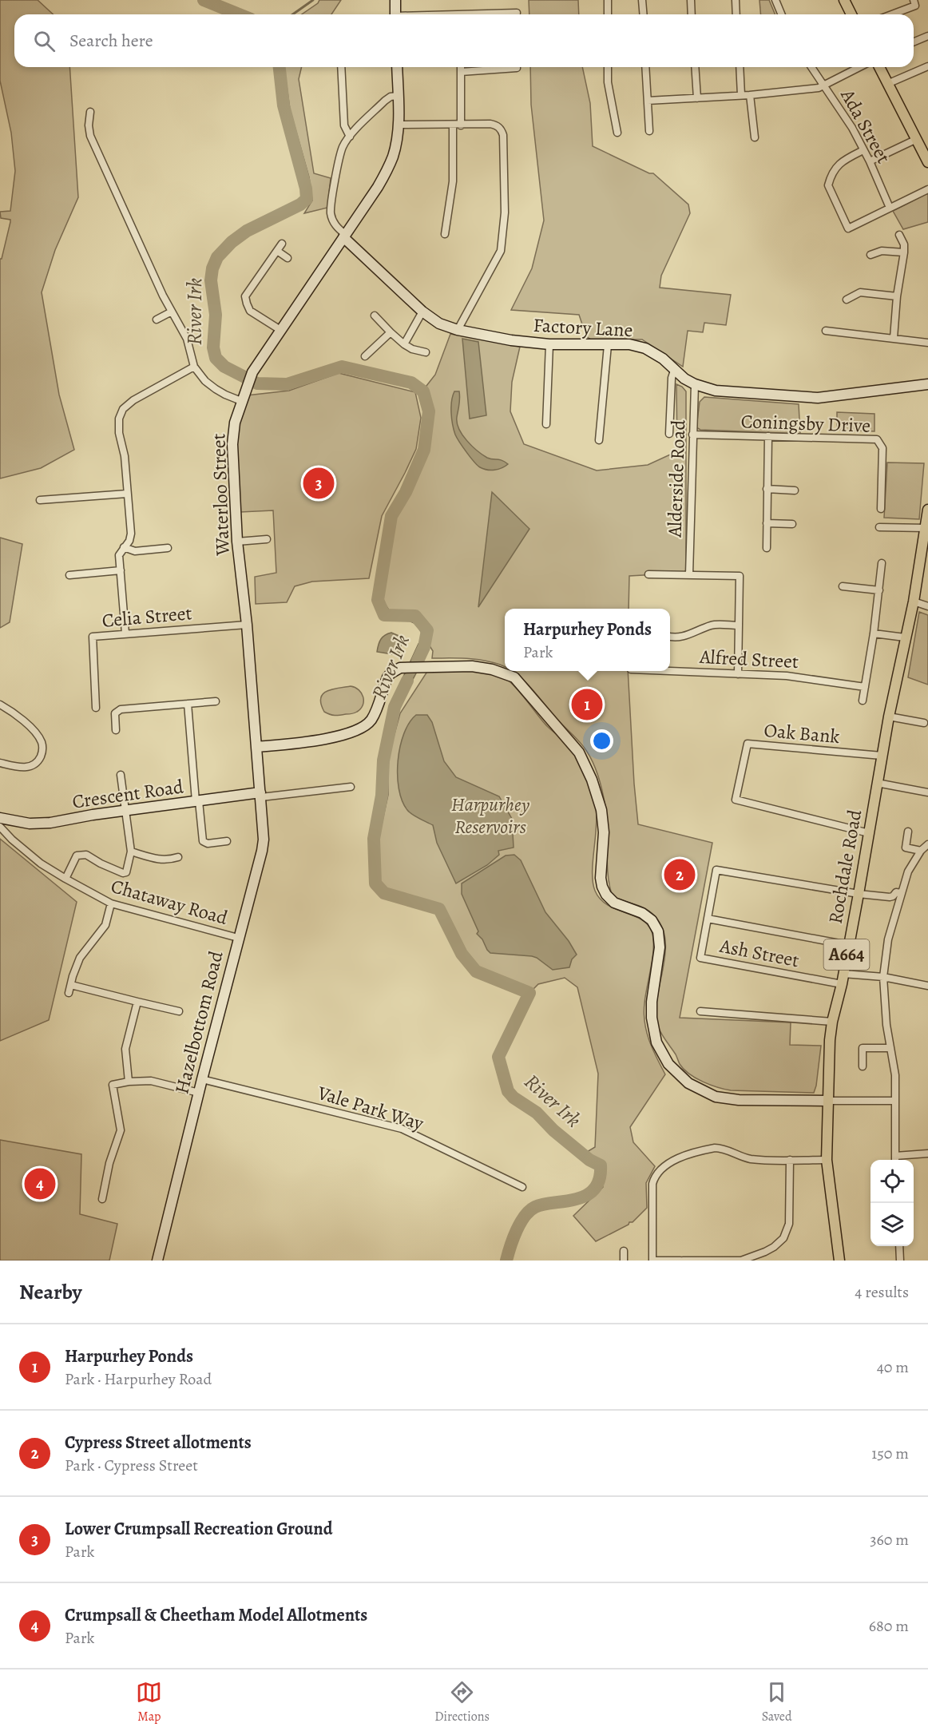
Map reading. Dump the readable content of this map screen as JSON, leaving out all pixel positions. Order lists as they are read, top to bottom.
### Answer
{
  "streets": {
    "main road": ["Rochdale Road", "A664"],
    "street": [
      "Ada Street",
      "Factory Lane",
      "Coningsby Drive",
      "Alderside Road",
      "Waterloo Street",
      "Celia Street",
      "Alfred Street",
      "Oak Bank",
      "Crescent Road",
      "Chataway Road",
      "Ash Street",
      "Hazelbottom Road",
      "Vale Park Way"
    ]
  },
  "crossings": [
    ["Factory Lane", "Alderside Road"],
    ["Factory Lane", "Waterloo Street"],
    ["Coningsby Drive", "Alderside Road"],
    ["Waterloo Street", "Celia Street"],
    ["Waterloo Street", "Crescent Road"],
    ["Waterloo Street", "Hazelbottom Road"],
    ["Oak Bank", "Rochdale Road"],
    ["Crescent Road", "Hazelbottom Road"],
    ["Rochdale Road", "Ash Street"],
    ["Chataway Road", "Hazelbottom Road"],
    ["Hazelbottom Road", "Vale Park Way"]
  ],
  "water": ["River Irk"],
  "parks": ["Harpurhey Reservoirs"],
  "page": {
    "search": "Search here",
    "pins": [
      "3",
      "1",
      "2",
      "4"
    ],
    "popup": ["Harpurhey Ponds", "Park"],
    "heading": ["Nearby", "4 results"],
    "list": [
      {
        "mark": "1",
        "name": "Harpurhey Ponds",
        "note": "Park · Harpurhey Road",
        "value": "40 m"
      },
      {
        "mark": "2",
        "name": "Cypress Street allotments",
        "note": "Park · Cypress Street",
        "value": "150 m"
      },
      {
        "mark": "3",
        "name": "Lower Crumpsall Recreation Ground",
        "note": "Park",
        "value": "360 m"
      },
      {
        "mark": "4",
        "name": "Crumpsall & Cheetham Model Allotments",
        "note": "Park",
        "value": "680 m"
      }
    ],
    "nav": ["Map", "Directions", "Saved"]
  }
}
